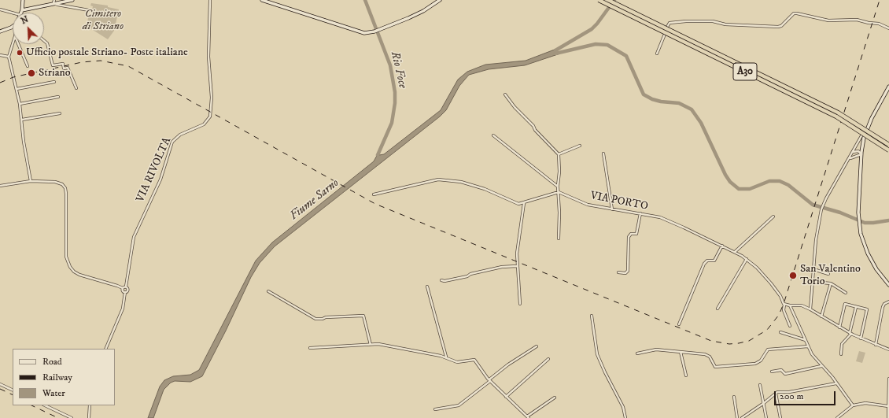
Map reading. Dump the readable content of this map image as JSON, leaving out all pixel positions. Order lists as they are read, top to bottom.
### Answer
{
  "streets": {
    "highway": ["A30"],
    "street": ["VIA RIVOLTA", "VIA PORTO"]
  },
  "water": ["Rio Foce", "Fiume Sarno"],
  "parks": ["Cimitero di Striano"],
  "places": ["Ufficio postale Striano- Poste italiane", "Striano", "San Valentino Torio"],
  "legend": ["Road", "Railway", "Water"],
  "scale_bar": "200 m",
  "north": "top left"
}
